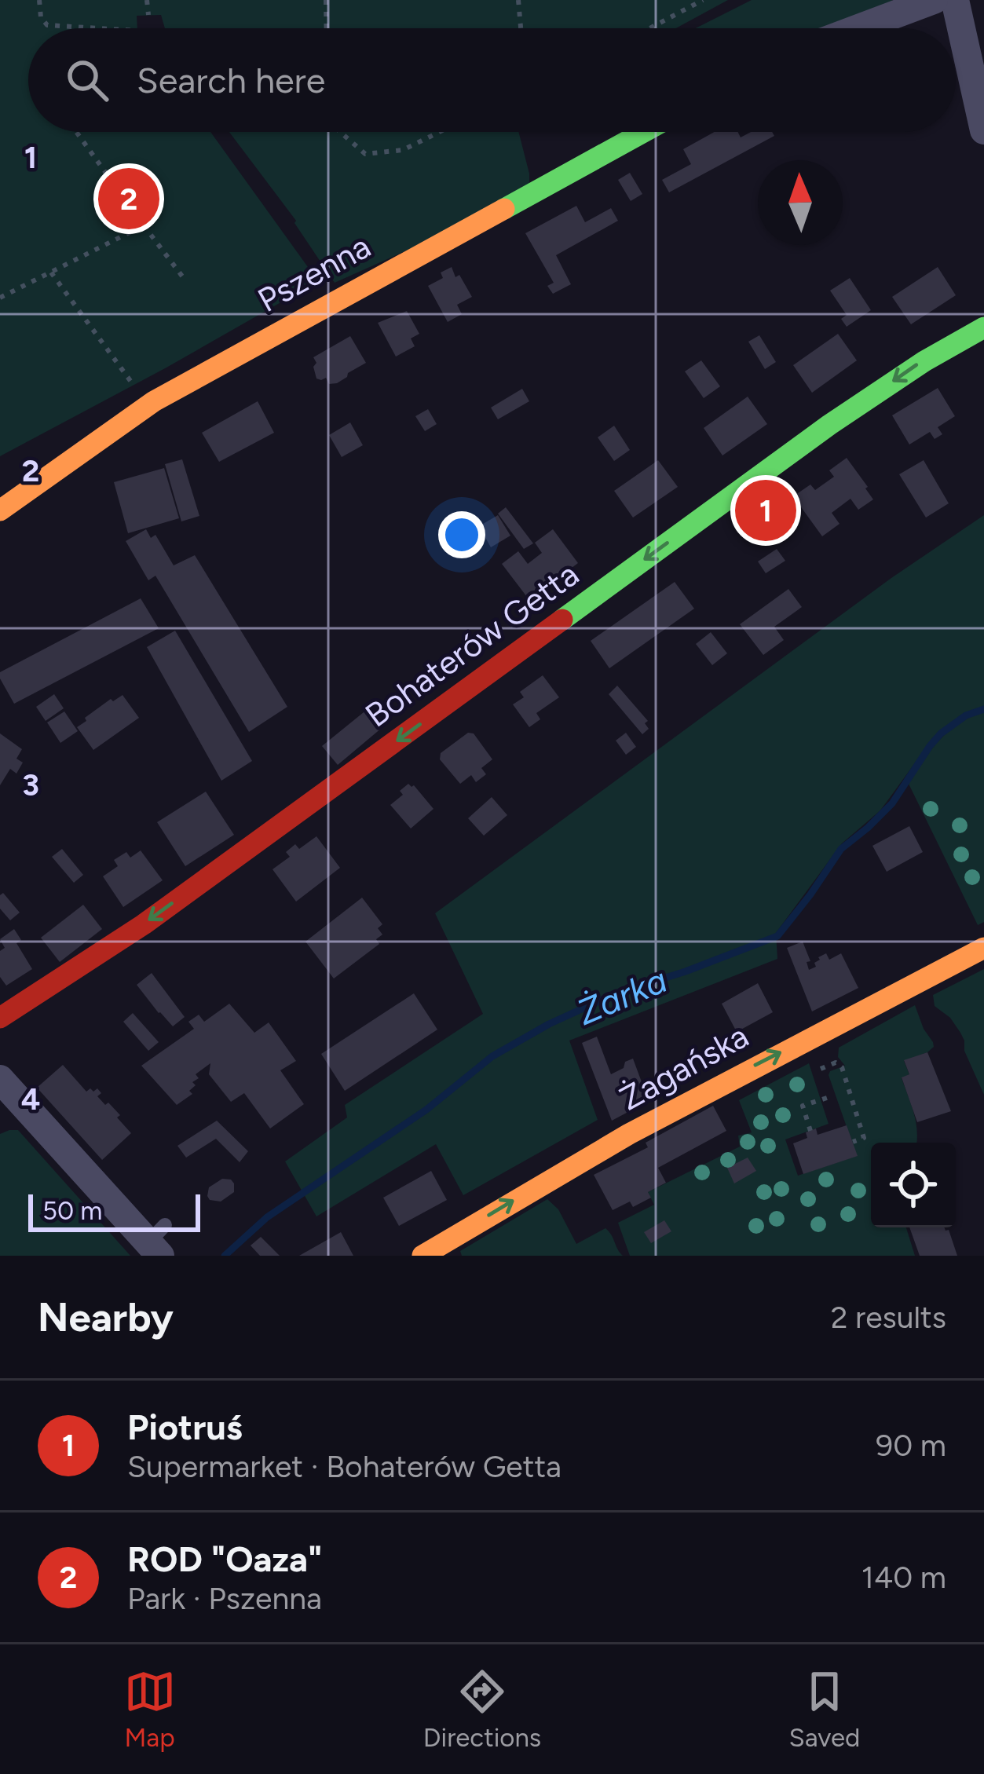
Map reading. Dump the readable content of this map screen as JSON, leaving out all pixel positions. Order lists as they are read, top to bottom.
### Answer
{
  "streets": {
    "street": ["Pszenna", "Bohaterów Getta", "Żagańska"]
  },
  "one_way": ["Bohaterów Getta", "Żagańska"],
  "water": ["Żarka"],
  "scale_bar": "50 m",
  "north": "top",
  "page": {
    "search": "Search here",
    "pins": ["2", "1"],
    "scale": "50 m",
    "heading": ["Nearby", "2 results"],
    "list": [
      {
        "mark": "1",
        "name": "Piotruś",
        "note": "Supermarket · Bohaterów Getta",
        "value": "90 m"
      },
      {
        "mark": "2",
        "name": "ROD \"Oaza\"",
        "note": "Park · Pszenna",
        "value": "140 m"
      }
    ],
    "nav": ["Map", "Directions", "Saved"]
  },
  "grid": {
    "rows": [
      "1",
      "2",
      "3",
      "4"
    ]
  }
}
